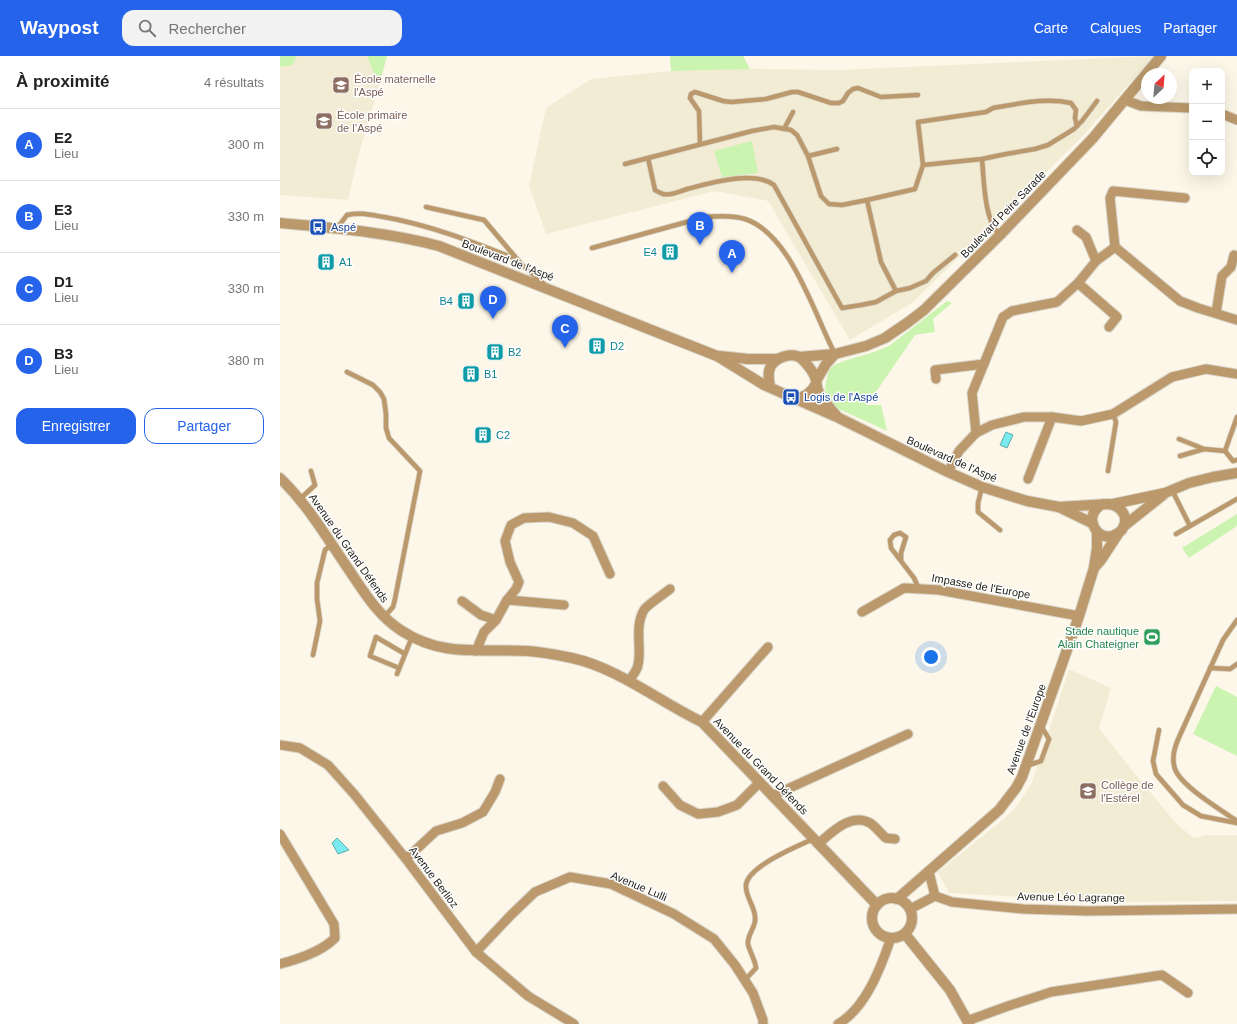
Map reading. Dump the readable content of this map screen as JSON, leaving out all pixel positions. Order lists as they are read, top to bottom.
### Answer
{
  "streets": {
    "street": [
      "Boulevard Peire Sarade",
      "Boulevard de l'Aspé",
      "Avenue du Grand Défends",
      "Impasse de l'Europe",
      "Avenue de l'Europe",
      "Avenue Berlioz",
      "Avenue Lulli",
      "Avenue Léo Lagrange"
    ]
  },
  "crossings": [
    ["Boulevard Peire Sarade", "Boulevard de l'Aspé"],
    ["Boulevard de l'Aspé", "Avenue de l'Europe"],
    ["Avenue du Grand Défends", "Avenue de l'Europe"],
    ["Impasse de l'Europe", "Avenue de l'Europe"],
    ["Avenue Berlioz", "Avenue Lulli"]
  ],
  "places": {
    "school or university": ["École maternelle l'Aspé", "École primaire de l’Aspé", "Collège de l'Estérel"],
    "bus stop": ["Aspé", "Logis de l'Aspé"],
    "building": [
      "E4",
      "A1",
      "B4",
      "D2",
      "B2",
      "B1",
      "C2"
    ],
    "sports": ["Stade nautique Alain Chateigner"]
  },
  "north": "top right",
  "page": {
    "header": "Waypost",
    "search": "Rechercher",
    "nav": ["Carte", "Calques", "Partager"],
    "heading": ["À proximité", "4 résultats"],
    "map_buttons": ["+", "−"],
    "list": [
      {
        "mark": "A",
        "name": "E2",
        "note": "Lieu",
        "value": "300 m"
      },
      {
        "mark": "B",
        "name": "E3",
        "note": "Lieu",
        "value": "330 m"
      },
      {
        "mark": "C",
        "name": "D1",
        "note": "Lieu",
        "value": "330 m"
      },
      {
        "mark": "D",
        "name": "B3",
        "note": "Lieu",
        "value": "380 m"
      }
    ],
    "pins": [
      "B",
      "A",
      "D",
      "C"
    ],
    "buttons": ["Enregistrer", "Partager"]
  }
}
